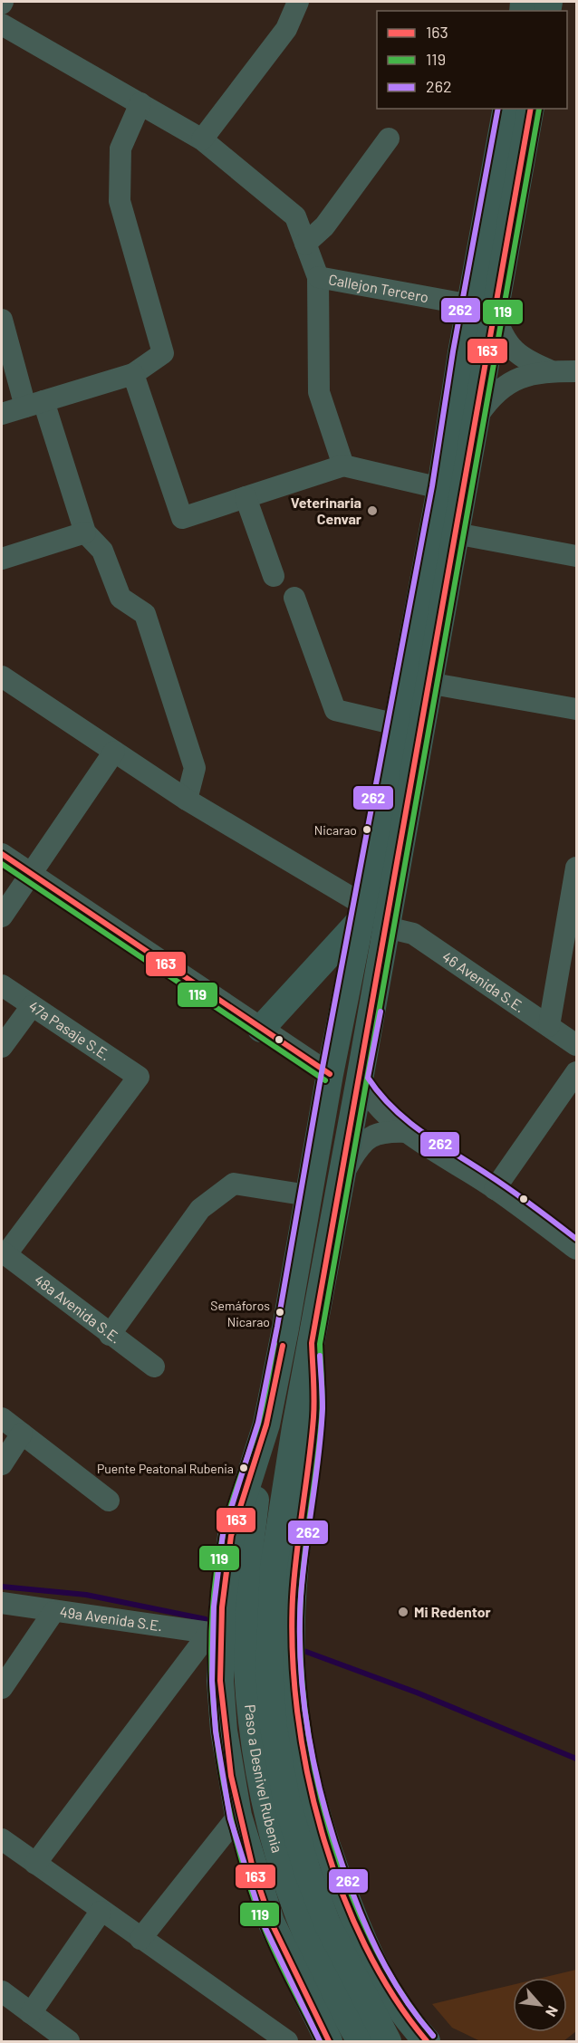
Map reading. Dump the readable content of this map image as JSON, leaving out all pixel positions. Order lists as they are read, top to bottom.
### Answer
{
  "streets": {
    "main road": ["Paso a Desnivel Rubenia"],
    "street": [
      "Callejon Tercero",
      "46 Avenida S.E.",
      "47a Pasaje S.E.",
      "48a Avenida S.E.",
      "49a Avenida S.E."
    ]
  },
  "crossings": [
    ["47a Pasaje S.E.", "48a Avenida S.E."]
  ],
  "places": [
    "Veterinaria Cenvar",
    "Nicarao",
    "Semáforos Nicarao",
    "Puente Peatonal Rubenia",
    "Mi Redentor"
  ],
  "lines": ["transit line 163", "transit line 119", "transit line 262"],
  "legend": ["163", "119", "262"],
  "north": "bottom right"
}
